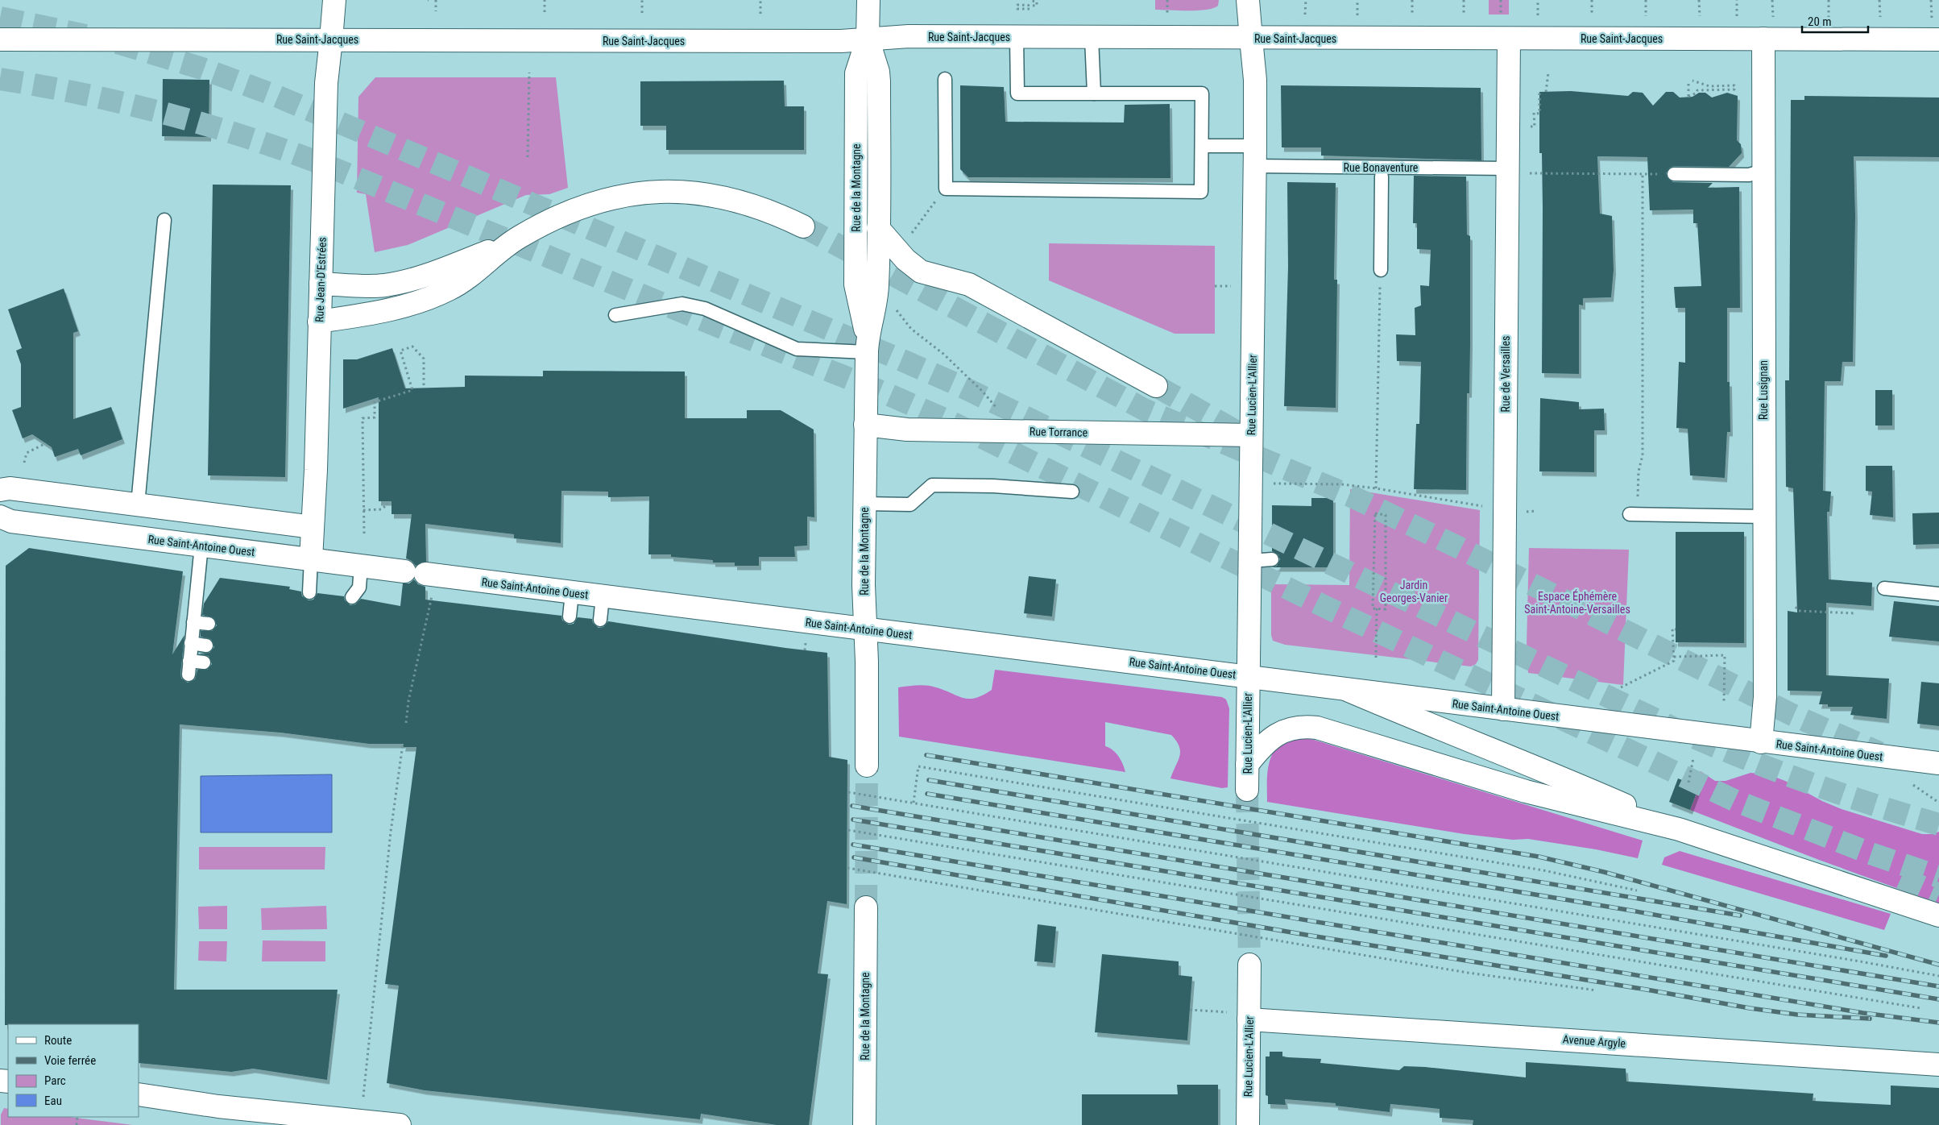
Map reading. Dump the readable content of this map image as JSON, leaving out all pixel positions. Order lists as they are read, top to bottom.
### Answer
{
  "streets": {
    "main road": [
      "Rue Saint-Jacques",
      "Rue de la Montagne",
      "Rue Jean-D'Estrées",
      "Rue de Versailles",
      "Rue Lusignan",
      "Rue Lucien-L'Allier",
      "Rue Torrance",
      "Rue Saint-Antoine Ouest",
      "Avenue Argyle"
    ],
    "lane": ["Rue Bonaventure"]
  },
  "crossings": [
    ["Rue Saint-Jacques", "Rue de la Montagne"],
    ["Rue Saint-Jacques", "Rue Jean-D'Estrées"],
    ["Rue Saint-Jacques", "Rue de Versailles"],
    ["Rue Saint-Jacques", "Rue Lusignan"],
    ["Rue Saint-Jacques", "Rue Lucien-L'Allier"],
    ["Rue Bonaventure", "Rue de Versailles"],
    ["Rue Bonaventure", "Rue Lucien-L'Allier"],
    ["Rue de la Montagne", "Rue Torrance"],
    ["Rue de la Montagne", "Rue Saint-Antoine Ouest"],
    ["Rue Jean-D'Estrées", "Rue Saint-Antoine Ouest"],
    ["Rue de Versailles", "Rue Saint-Antoine Ouest"],
    ["Rue Lusignan", "Rue Saint-Antoine Ouest"],
    ["Rue Lucien-L'Allier", "Rue Torrance"],
    ["Rue Lucien-L'Allier", "Rue Saint-Antoine Ouest"],
    ["Rue Lucien-L'Allier", "Avenue Argyle"]
  ],
  "parks": ["Jardin Georges-Vanier", "Espace Éphémère Saint-Antoine-Versailles"],
  "legend": [
    "Route",
    "Voie ferrée",
    "Parc",
    "Eau"
  ],
  "scale_bar": "20 m"
}
